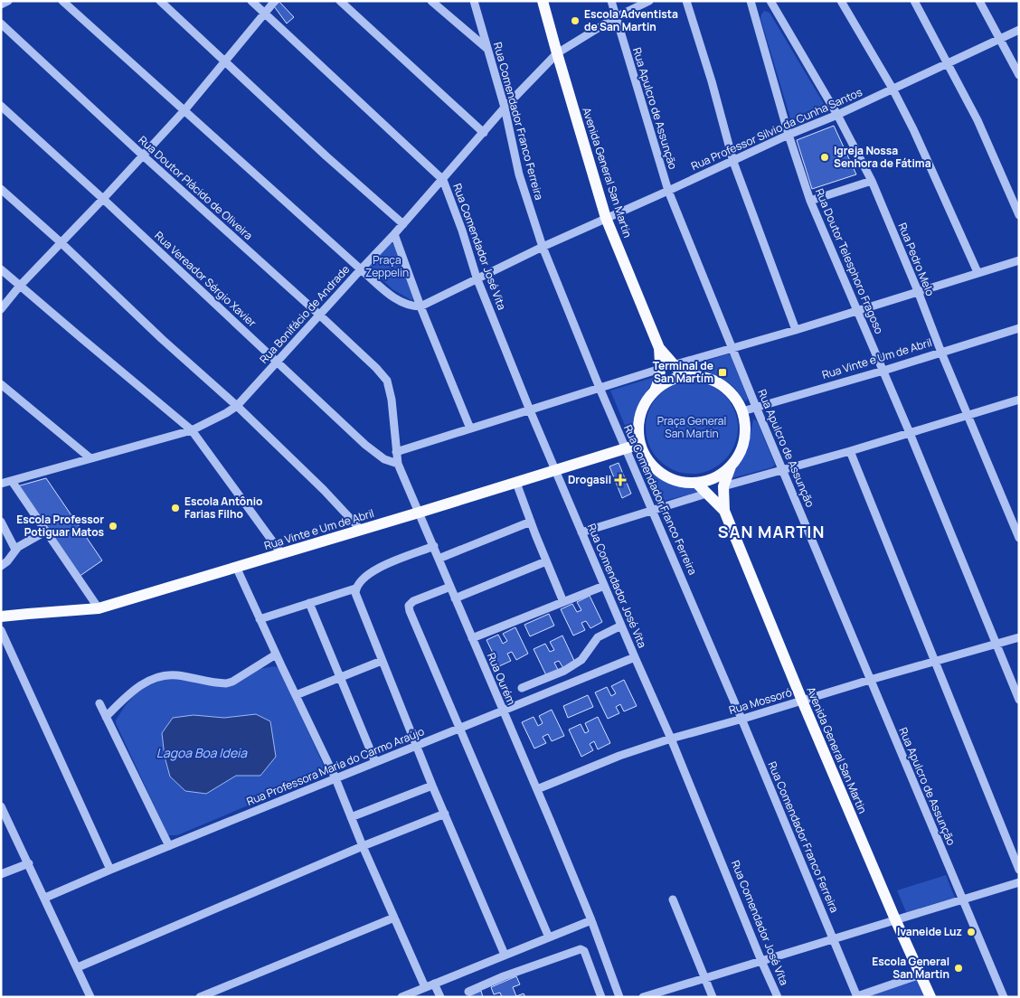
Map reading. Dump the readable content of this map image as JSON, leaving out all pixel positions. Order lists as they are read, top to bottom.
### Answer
{
  "streets": {
    "main road": ["Avenida General San Martin", "Rua Vinte e Um de Abril"],
    "street": [
      "Rua Apulcro de Assunção",
      "Rua Comendador Franco Ferreira",
      "Rua Professor Silvio da Cunha Santos",
      "Rua Doutor Plácido de Oliveira",
      "Rua Comendador José Vita",
      "Rua Pedro Melo",
      "Rua Doutor Telesphoro Fragoso",
      "Rua Vereador Sérgio Xavier",
      "Rua Bonifácio de Andrade",
      "Rua Ourém",
      "Rua Mossoró",
      "Rua Professora Maria do Carmo Araújo"
    ]
  },
  "crossings": [
    ["Rua Apulcro de Assunção", "Rua Professor Silvio da Cunha Santos"],
    ["Rua Apulcro de Assunção", "Rua Bonifácio de Andrade"],
    ["Rua Apulcro de Assunção", "Rua Vinte e Um de Abril"],
    ["Rua Apulcro de Assunção", "Rua Mossoró"],
    ["Rua Comendador Franco Ferreira", "Rua Professor Silvio da Cunha Santos"],
    ["Rua Comendador Franco Ferreira", "Rua Bonifácio de Andrade"],
    ["Rua Comendador Franco Ferreira", "Rua Vinte e Um de Abril"],
    ["Rua Comendador Franco Ferreira", "Rua Mossoró"],
    ["Rua Professor Silvio da Cunha Santos", "Avenida General San Martin"],
    ["Rua Professor Silvio da Cunha Santos", "Rua Comendador José Vita"],
    ["Rua Professor Silvio da Cunha Santos", "Rua Pedro Melo"],
    ["Rua Professor Silvio da Cunha Santos", "Rua Doutor Telesphoro Fragoso"],
    ["Avenida General San Martin", "Rua Bonifácio de Andrade"],
    ["Avenida General San Martin", "Rua Vinte e Um de Abril"],
    ["Avenida General San Martin", "Rua Mossoró"],
    ["Rua Doutor Plácido de Oliveira", "Rua Bonifácio de Andrade"],
    ["Rua Doutor Plácido de Oliveira", "Rua Ourém"],
    ["Rua Comendador José Vita", "Rua Bonifácio de Andrade"],
    ["Rua Comendador José Vita", "Rua Vinte e Um de Abril"],
    ["Rua Comendador José Vita", "Rua Mossoró"],
    ["Rua Comendador José Vita", "Rua Professora Maria do Carmo Araújo"],
    ["Rua Pedro Melo", "Rua Vinte e Um de Abril"],
    ["Rua Doutor Telesphoro Fragoso", "Rua Vinte e Um de Abril"],
    ["Rua Doutor Telesphoro Fragoso", "Rua Mossoró"],
    ["Rua Vereador Sérgio Xavier", "Rua Bonifácio de Andrade"],
    ["Rua Vereador Sérgio Xavier", "Rua Ourém"],
    ["Rua Vinte e Um de Abril", "Rua Ourém"],
    ["Rua Ourém", "Rua Mossoró"],
    ["Rua Ourém", "Rua Professora Maria do Carmo Araújo"]
  ],
  "districts": ["SAN MARTIN"],
  "water": ["Lagoa Boa Ideia"],
  "parks": ["Praça Zeppelin", "Praça General San Martin"],
  "places": {
    "other": [
      "Escola Adventista de San Martin",
      "Igreja Nossa Senhora de Fátima",
      "Escola Antônio Farias Filho",
      "Escola Professor Potiguar Matos",
      "Ivaneide Luz",
      "Escola General San Martin"
    ],
    "transit": ["Terminal de San Martím"],
    "health": ["Drogasil"]
  }
}
